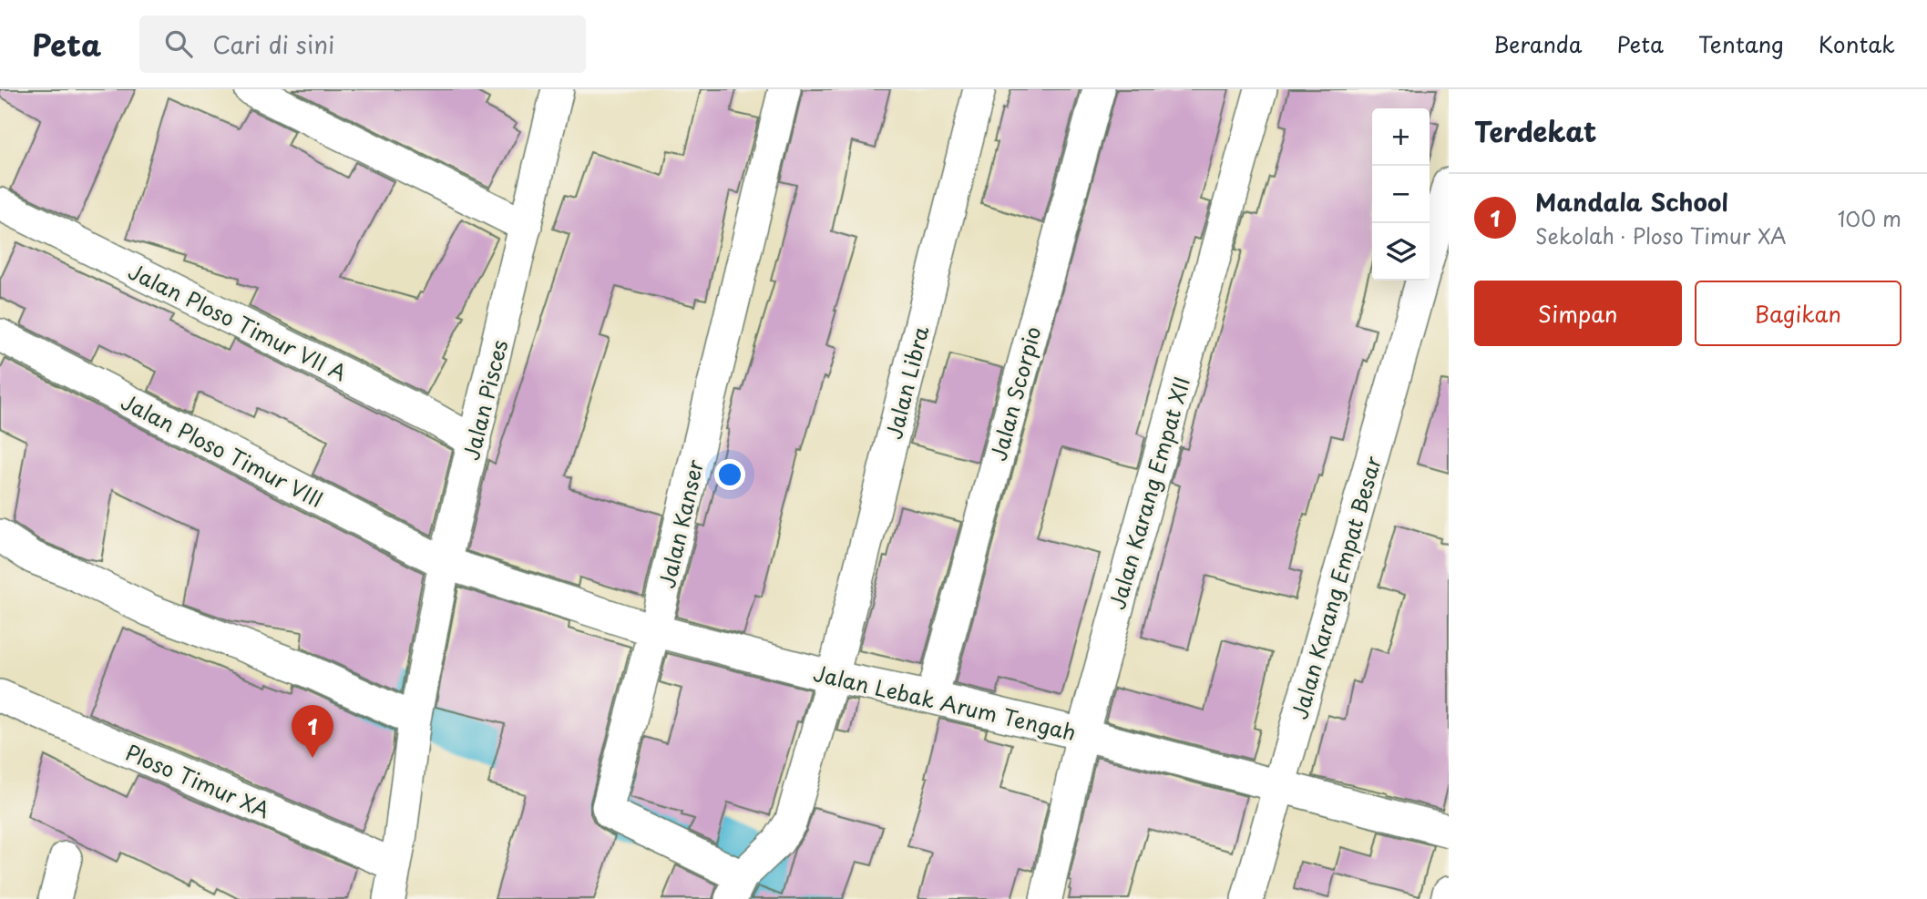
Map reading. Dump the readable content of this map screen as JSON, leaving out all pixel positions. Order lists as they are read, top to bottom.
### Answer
{
  "streets": {
    "street": [
      "Jalan Ploso Timur VII A",
      "Jalan Libra",
      "Jalan Scorpio",
      "Jalan Pisces",
      "Jalan Ploso Timur VIII",
      "Jalan Karang Empat XII",
      "Jalan Kanser",
      "Jalan Karang Empat Besar",
      "Jalan Lebak Arum Tengah",
      "Ploso Timur XA"
    ]
  },
  "crossings": [
    ["Jalan Ploso Timur VII A", "Jalan Pisces"],
    ["Jalan Libra", "Jalan Kanser"],
    ["Jalan Libra", "Jalan Lebak Arum Tengah"],
    ["Jalan Scorpio", "Jalan Lebak Arum Tengah"],
    ["Jalan Pisces", "Jalan Ploso Timur VIII"],
    ["Jalan Pisces", "Jalan Lebak Arum Tengah"],
    ["Jalan Pisces", "Ploso Timur XA"],
    ["Jalan Ploso Timur VIII", "Jalan Lebak Arum Tengah"],
    ["Jalan Karang Empat XII", "Jalan Lebak Arum Tengah"],
    ["Jalan Kanser", "Jalan Lebak Arum Tengah"],
    ["Jalan Karang Empat Besar", "Jalan Lebak Arum Tengah"]
  ],
  "page": {
    "header": "Peta",
    "search": "Cari di sini",
    "nav": [
      "Beranda",
      "Peta",
      "Tentang",
      "Kontak"
    ],
    "heading": "Terdekat",
    "map_buttons": ["+", "−"],
    "list": [
      {
        "mark": "1",
        "name": "Mandala School",
        "note": "Sekolah · Ploso Timur XA",
        "value": "100 m"
      }
    ],
    "buttons": ["Simpan", "Bagikan"],
    "pins": "1"
  }
}
